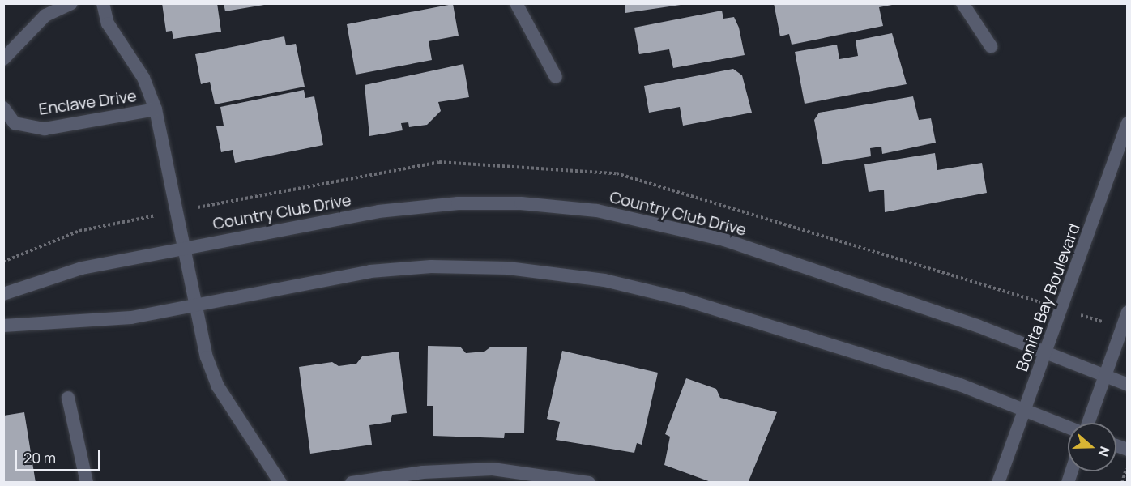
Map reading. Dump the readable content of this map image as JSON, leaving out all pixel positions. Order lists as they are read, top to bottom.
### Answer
{
  "streets": {
    "street": ["Enclave Drive", "Country Club Drive", "Bonita Bay Boulevard"]
  },
  "crossings": [
    ["Country Club Drive", "Bonita Bay Boulevard"]
  ],
  "scale_bar": "20 m",
  "north": "right"
}
